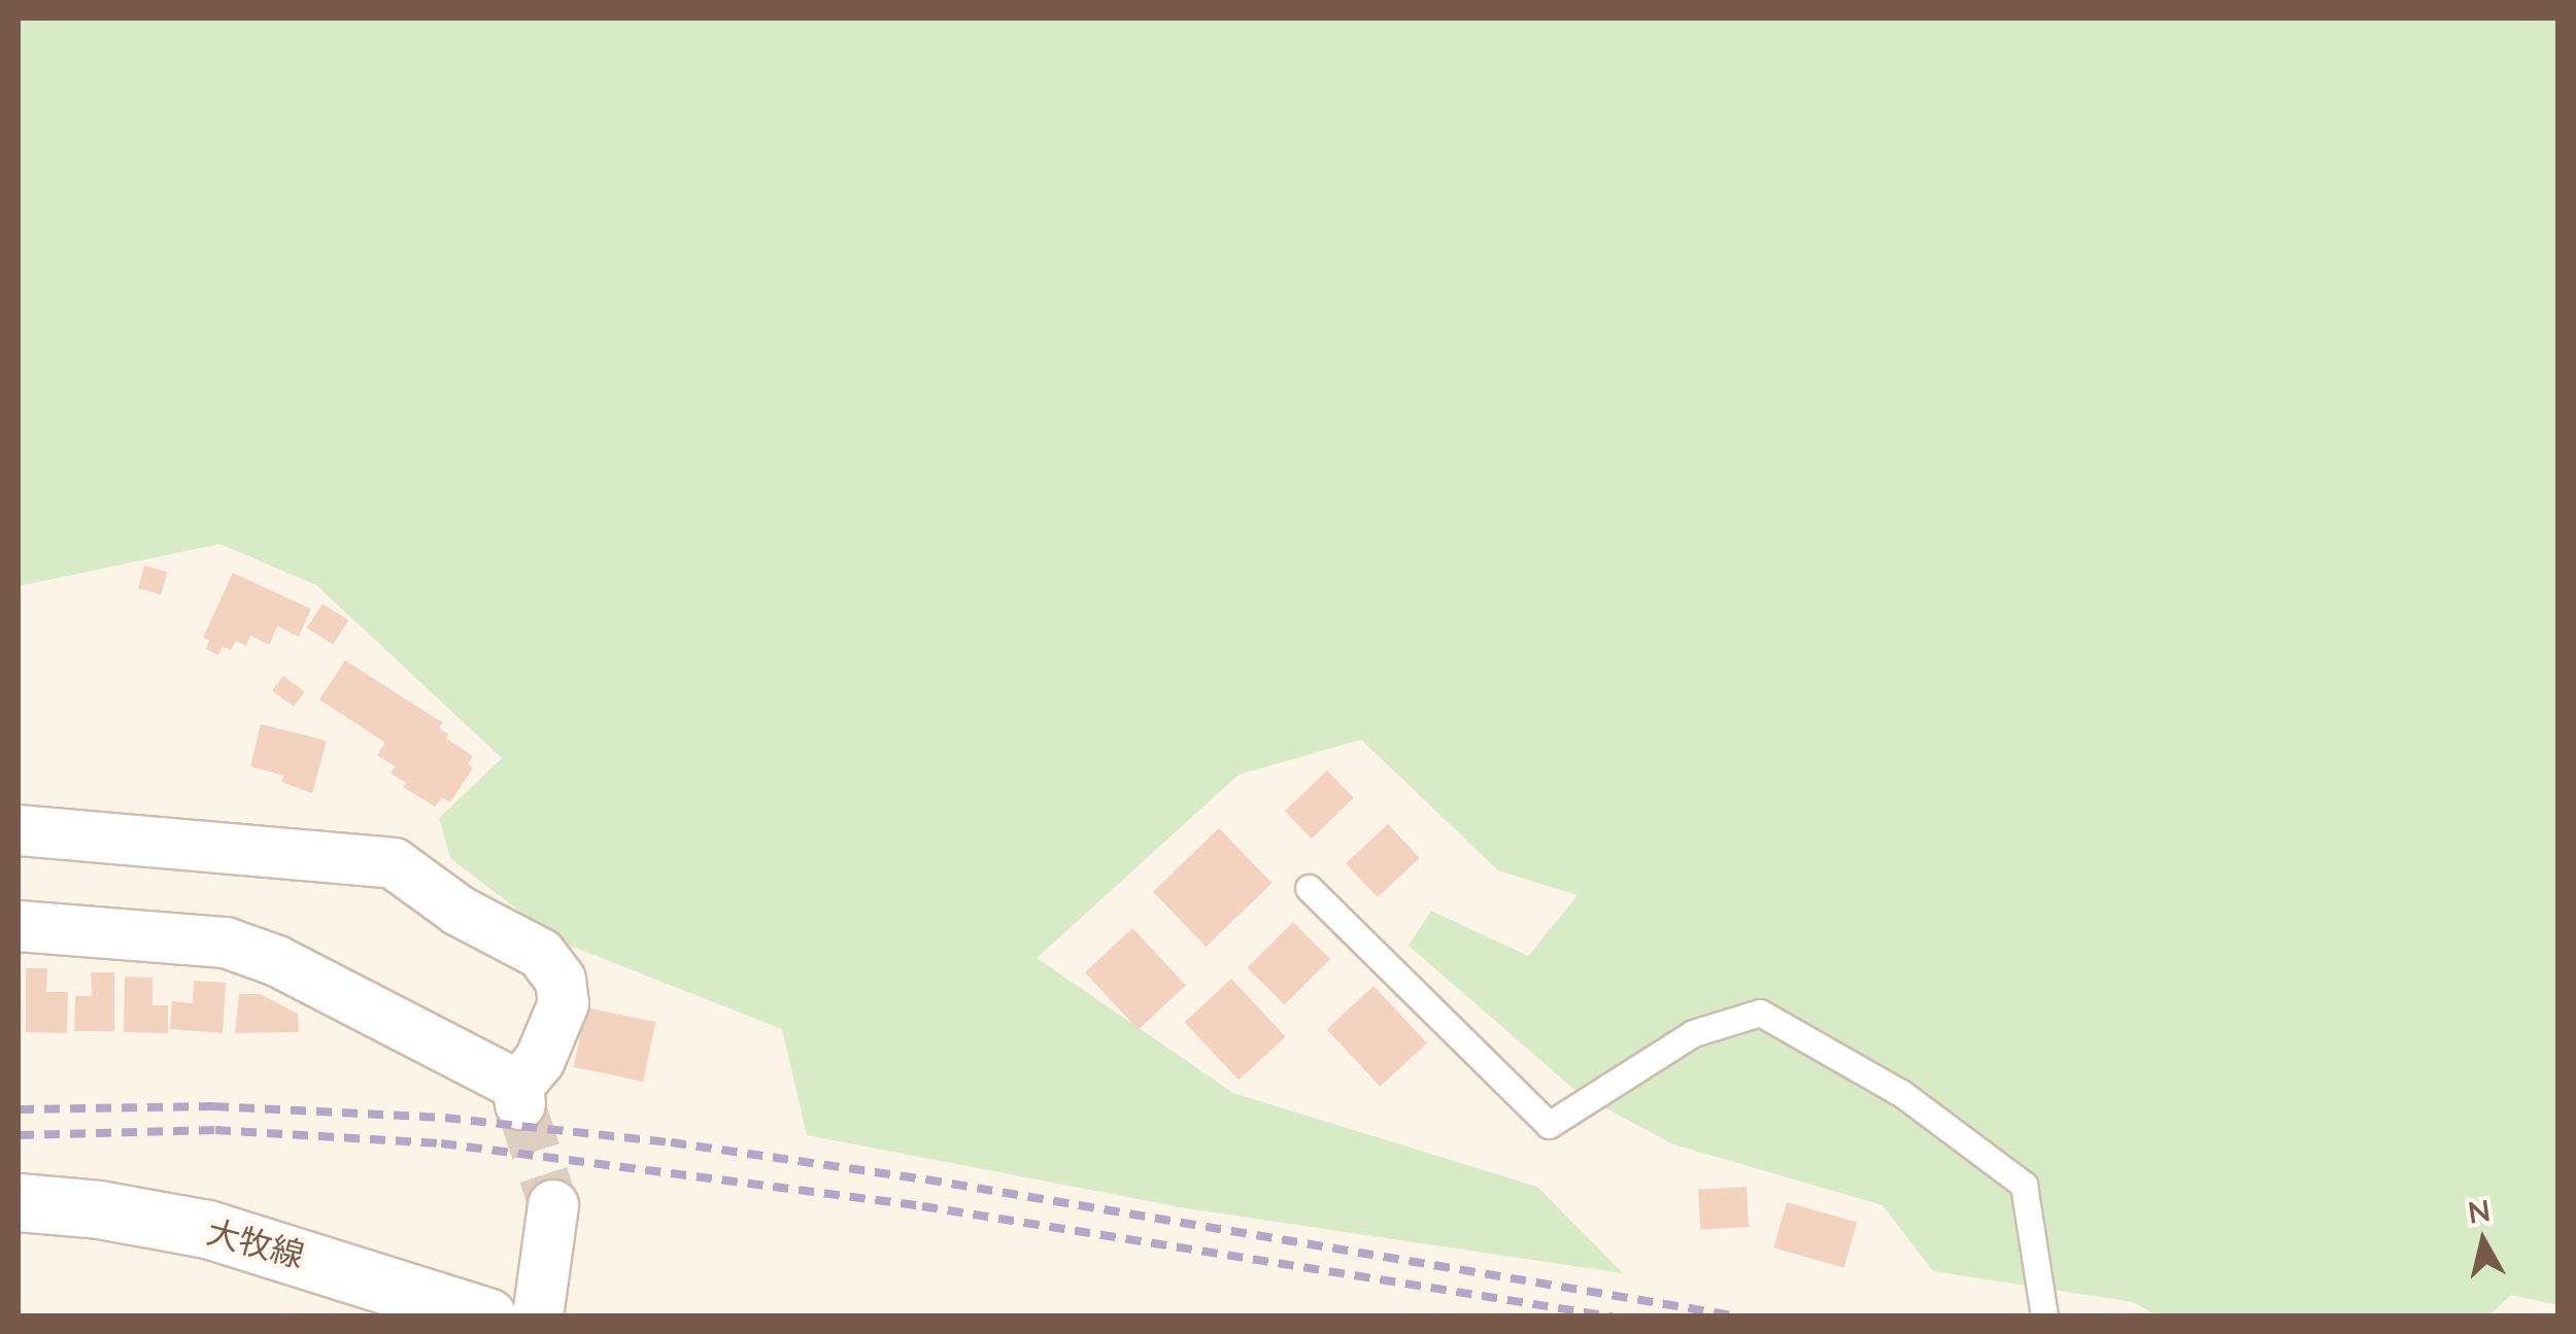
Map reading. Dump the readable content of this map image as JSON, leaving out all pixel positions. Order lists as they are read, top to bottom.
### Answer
{
  "streets": {
    "street": ["大牧線"]
  },
  "north": "top"
}
